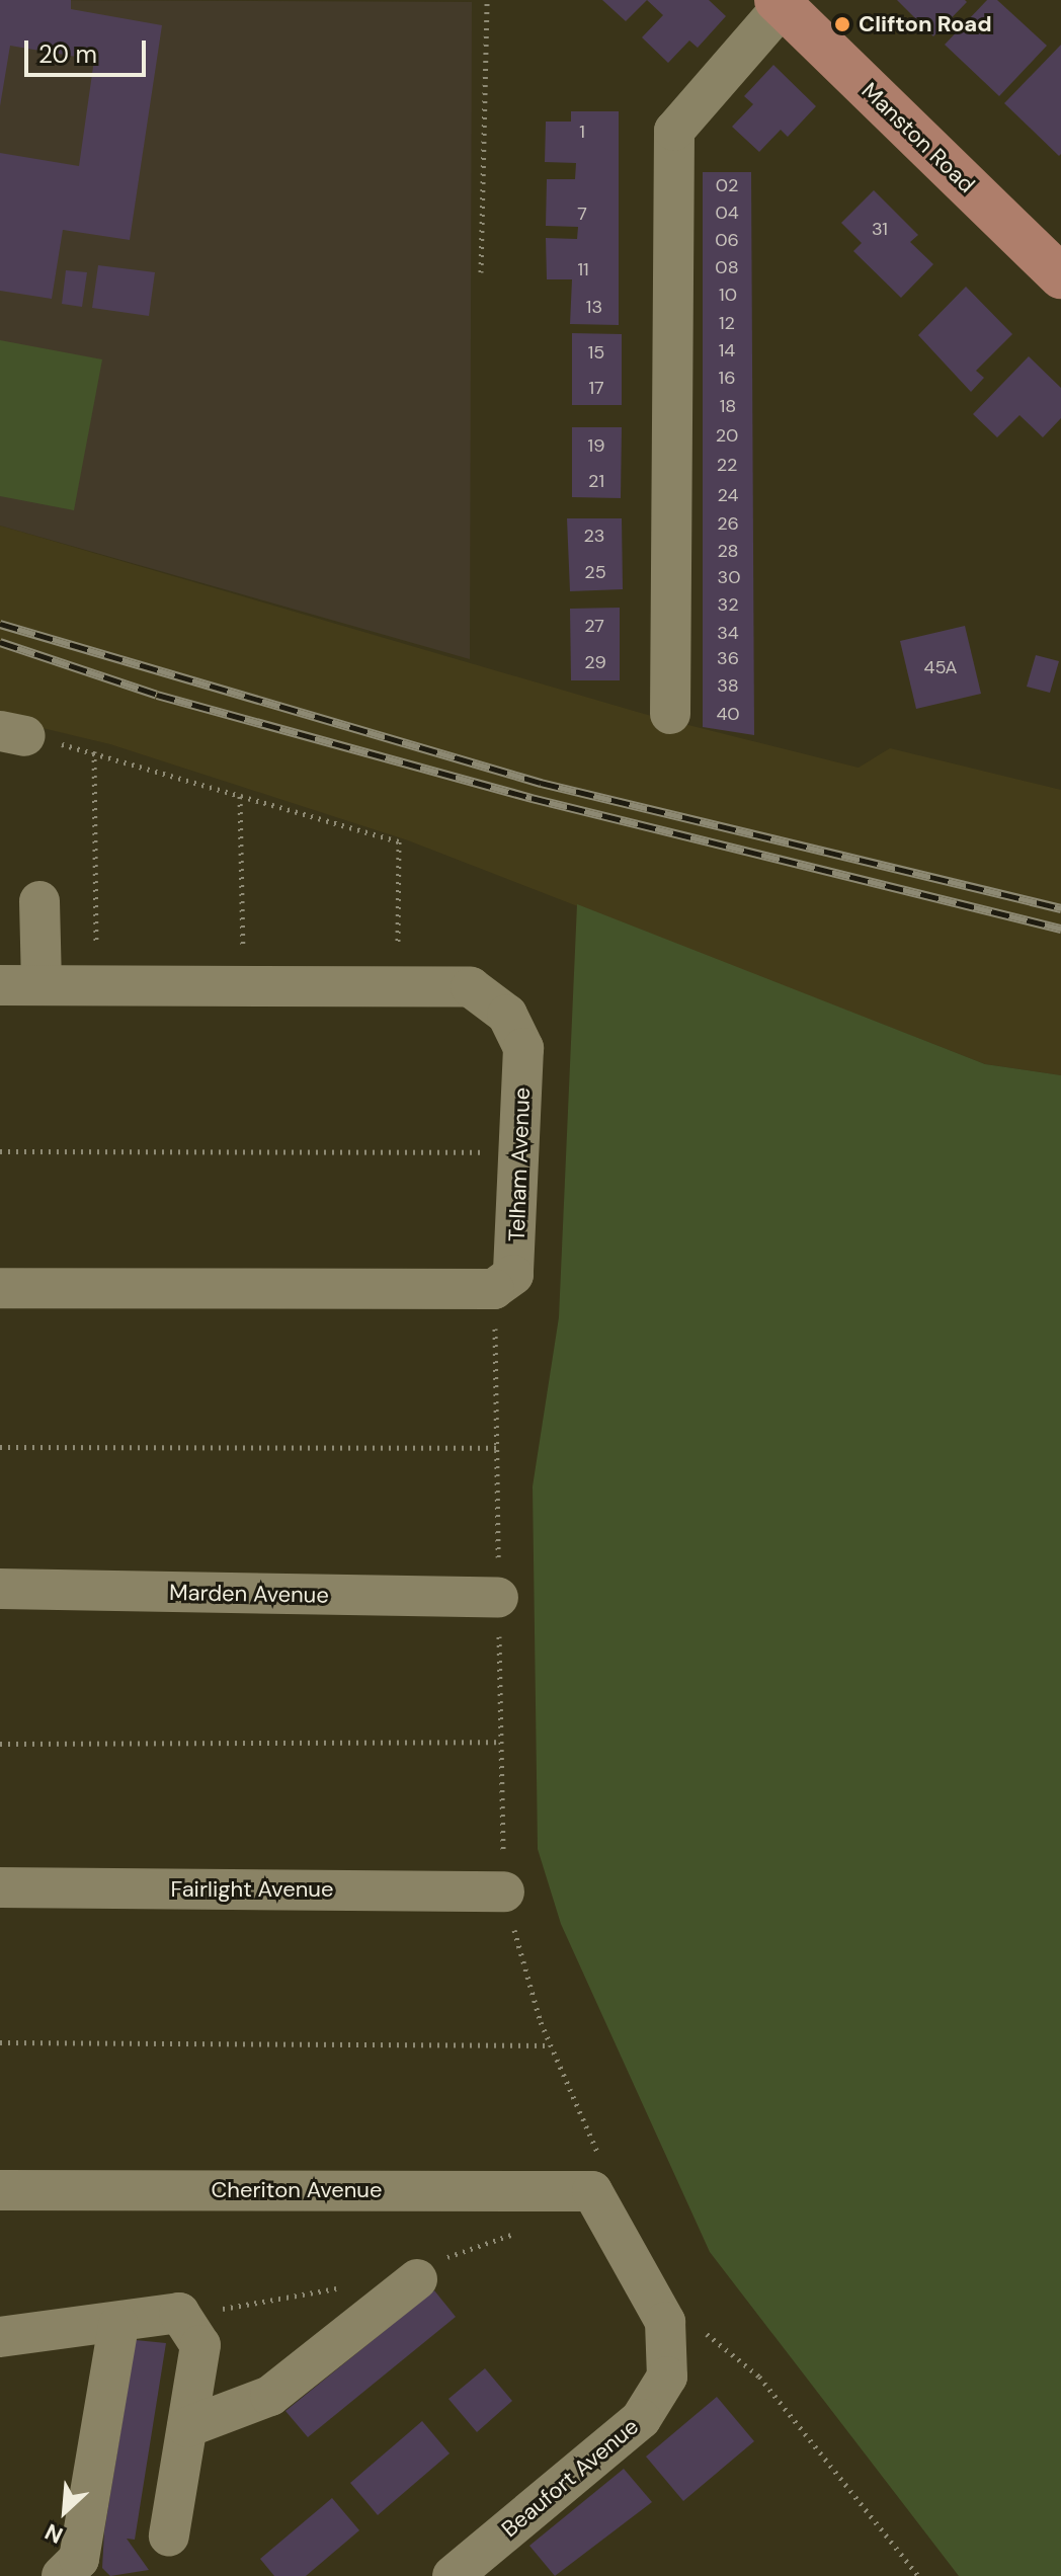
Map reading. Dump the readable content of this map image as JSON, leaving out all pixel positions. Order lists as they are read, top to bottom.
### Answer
{
  "streets": {
    "main road": ["Manston Road"],
    "street": [
      "Telham Avenue",
      "Marden Avenue",
      "Fairlight Avenue",
      "Cheriton Avenue",
      "Beaufort Avenue"
    ]
  },
  "crossings": [
    ["Cheriton Avenue", "Beaufort Avenue"]
  ],
  "places": ["Clifton Road"],
  "house_numbers": [
    "1",
    "02",
    "04",
    "7",
    "31",
    "06",
    "08",
    "11",
    "10",
    "13",
    "12",
    "14",
    "15",
    "16",
    "17",
    "18",
    "20",
    "19",
    "22",
    "21",
    "24",
    "26",
    "23",
    "28",
    "25",
    "30",
    "32",
    "27",
    "34",
    "36",
    "29",
    "45A",
    "38",
    "40"
  ],
  "scale_bar": "20 m",
  "north": "bottom left"
}
